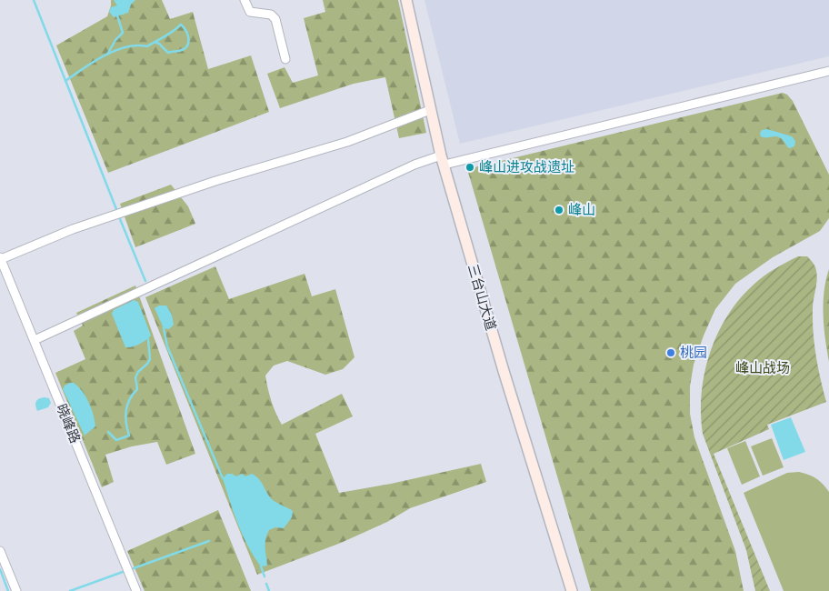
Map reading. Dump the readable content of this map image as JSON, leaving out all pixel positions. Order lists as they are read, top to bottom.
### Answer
{
  "streets": {
    "main road": ["三台山大道"],
    "street": ["晓峰路"]
  },
  "parks": ["峰山战场"],
  "places": ["峰山进攻战遗址", "峰山", "桃园"]
}
